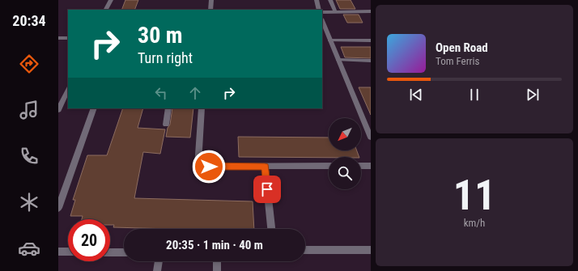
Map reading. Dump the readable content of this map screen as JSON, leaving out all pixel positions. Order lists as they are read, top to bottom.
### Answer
{
  "north": "bottom left",
  "page": {
    "tabs": "20:34",
    "turn": ["30 m", "Turn right"],
    "song": ["Open Road", "Tom Ferris"],
    "tile": ["11", "km/h"],
    "limit": "20",
    "trip": "20:35 · 1 min · 40 m"
  }
}
